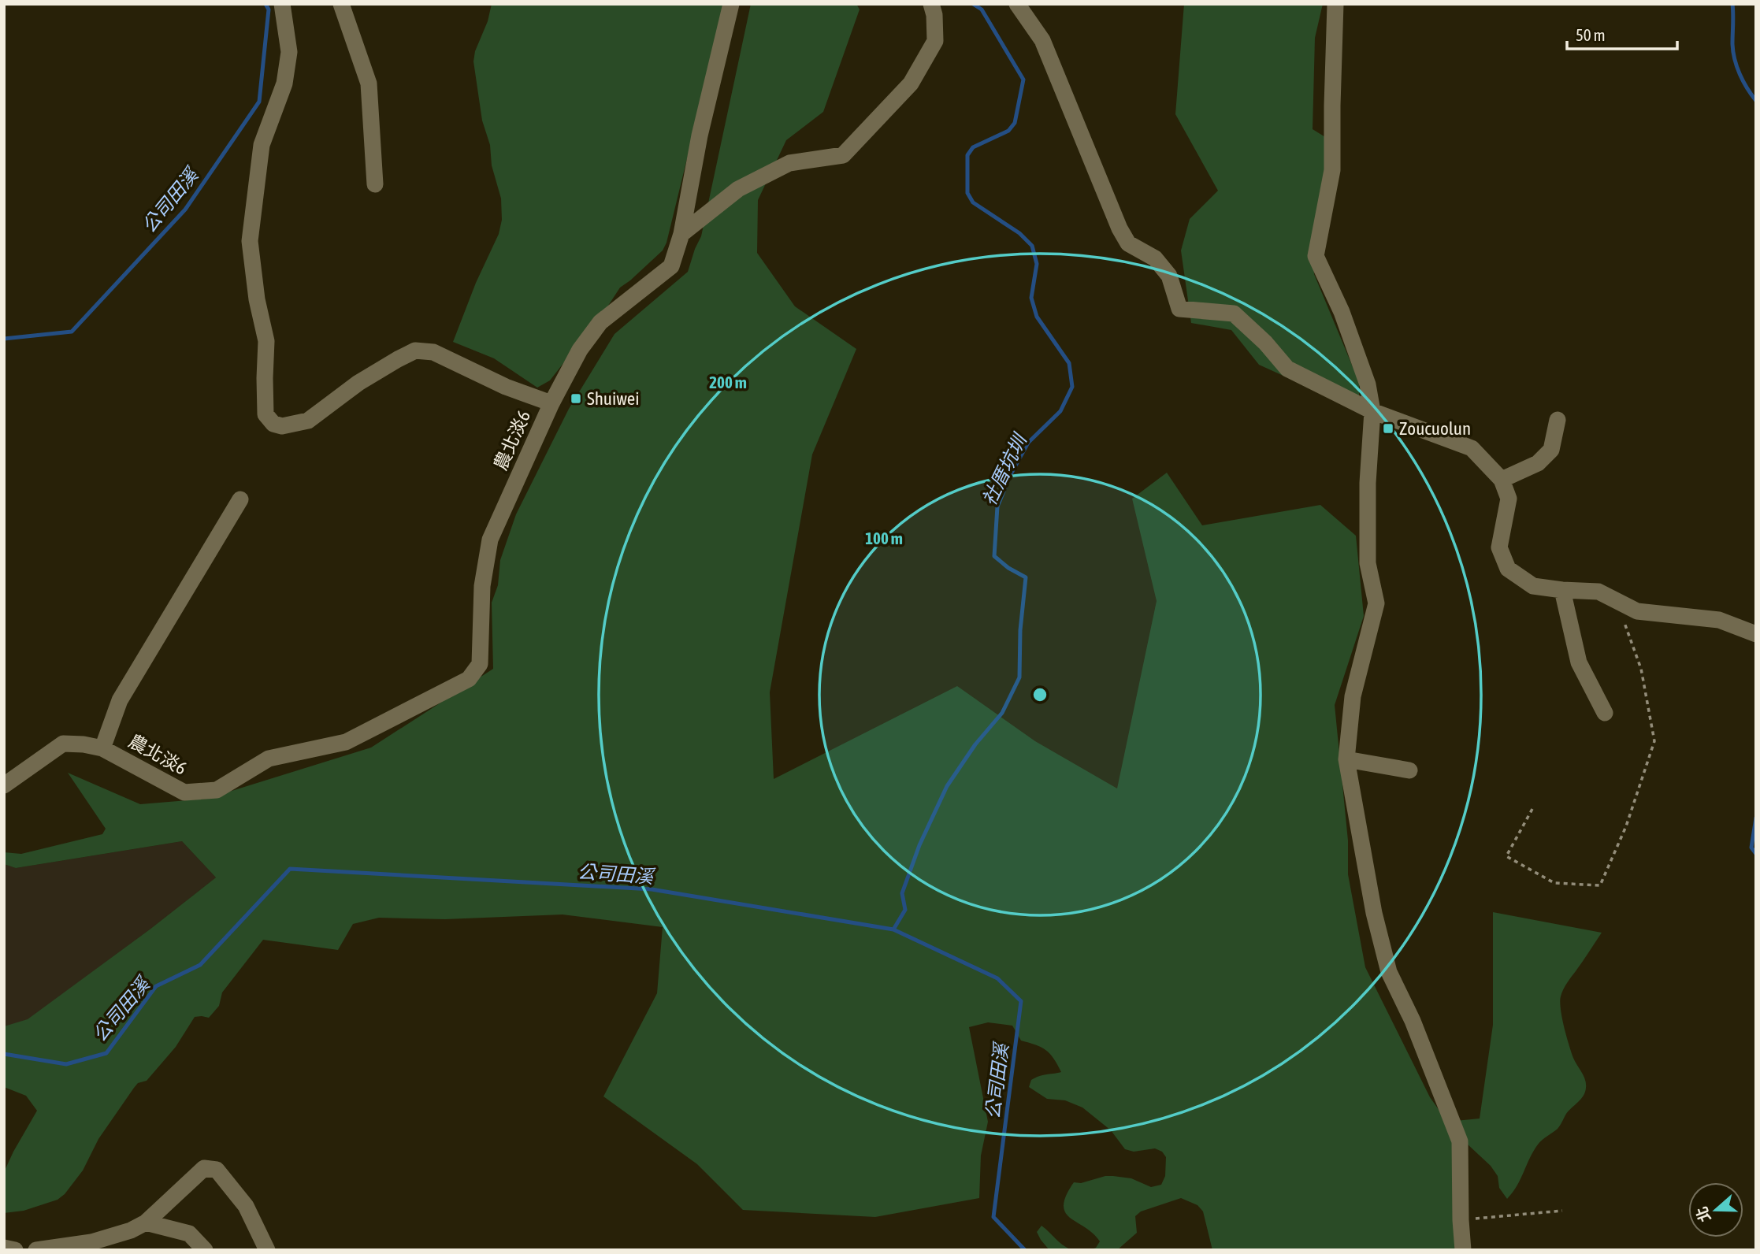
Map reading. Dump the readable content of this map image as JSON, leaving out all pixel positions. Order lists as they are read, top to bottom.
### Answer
{
  "streets": {
    "street": ["農北淡6"]
  },
  "water": ["公司田溪", "社厝坑圳"],
  "places": {
    "transit": ["Shuiwei", "Zoucuolun"]
  },
  "scale_bar": "50 m",
  "north": "left",
  "rings": ["200 m", "100 m"]
}
